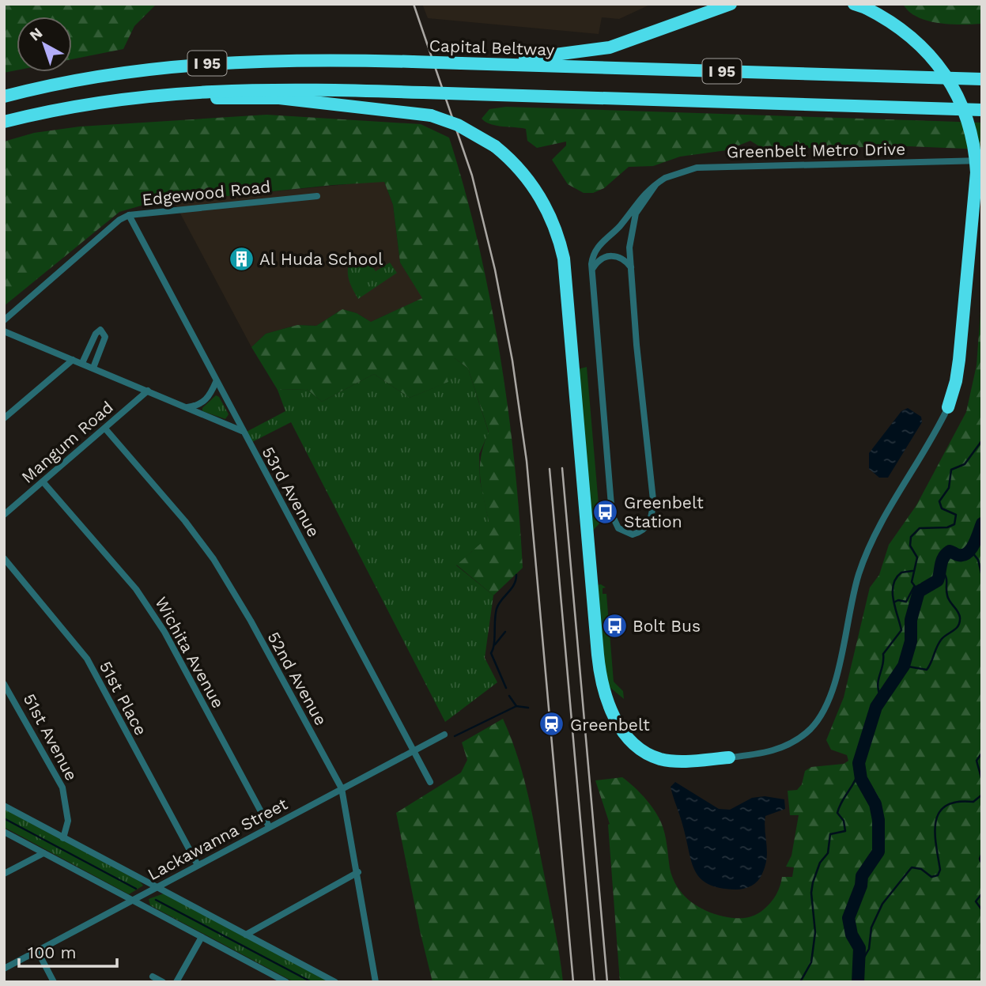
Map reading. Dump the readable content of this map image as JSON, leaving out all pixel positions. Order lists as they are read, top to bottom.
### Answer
{
  "streets": {
    "highway": ["Capital Beltway", "I 95"],
    "street": [
      "Greenbelt Metro Drive",
      "Edgewood Road",
      "Mangum Road",
      "53rd Avenue",
      "Wichita Avenue",
      "52nd Avenue",
      "51st Place",
      "51st Avenue",
      "Lackawanna Street"
    ]
  },
  "crossings": [
    ["Edgewood Road", "53rd Avenue"],
    ["Mangum Road", "Wichita Avenue"],
    ["Mangum Road", "52nd Avenue"],
    ["53rd Avenue", "Lackawanna Street"],
    ["Wichita Avenue", "Lackawanna Street"],
    ["52nd Avenue", "Lackawanna Street"],
    ["51st Place", "Lackawanna Street"]
  ],
  "places": {
    "building": ["Al Huda School"],
    "bus stop": ["Greenbelt Station", "Bolt Bus"],
    "station": ["Greenbelt"]
  },
  "scale_bar": "100 m",
  "north": "top left"
}
